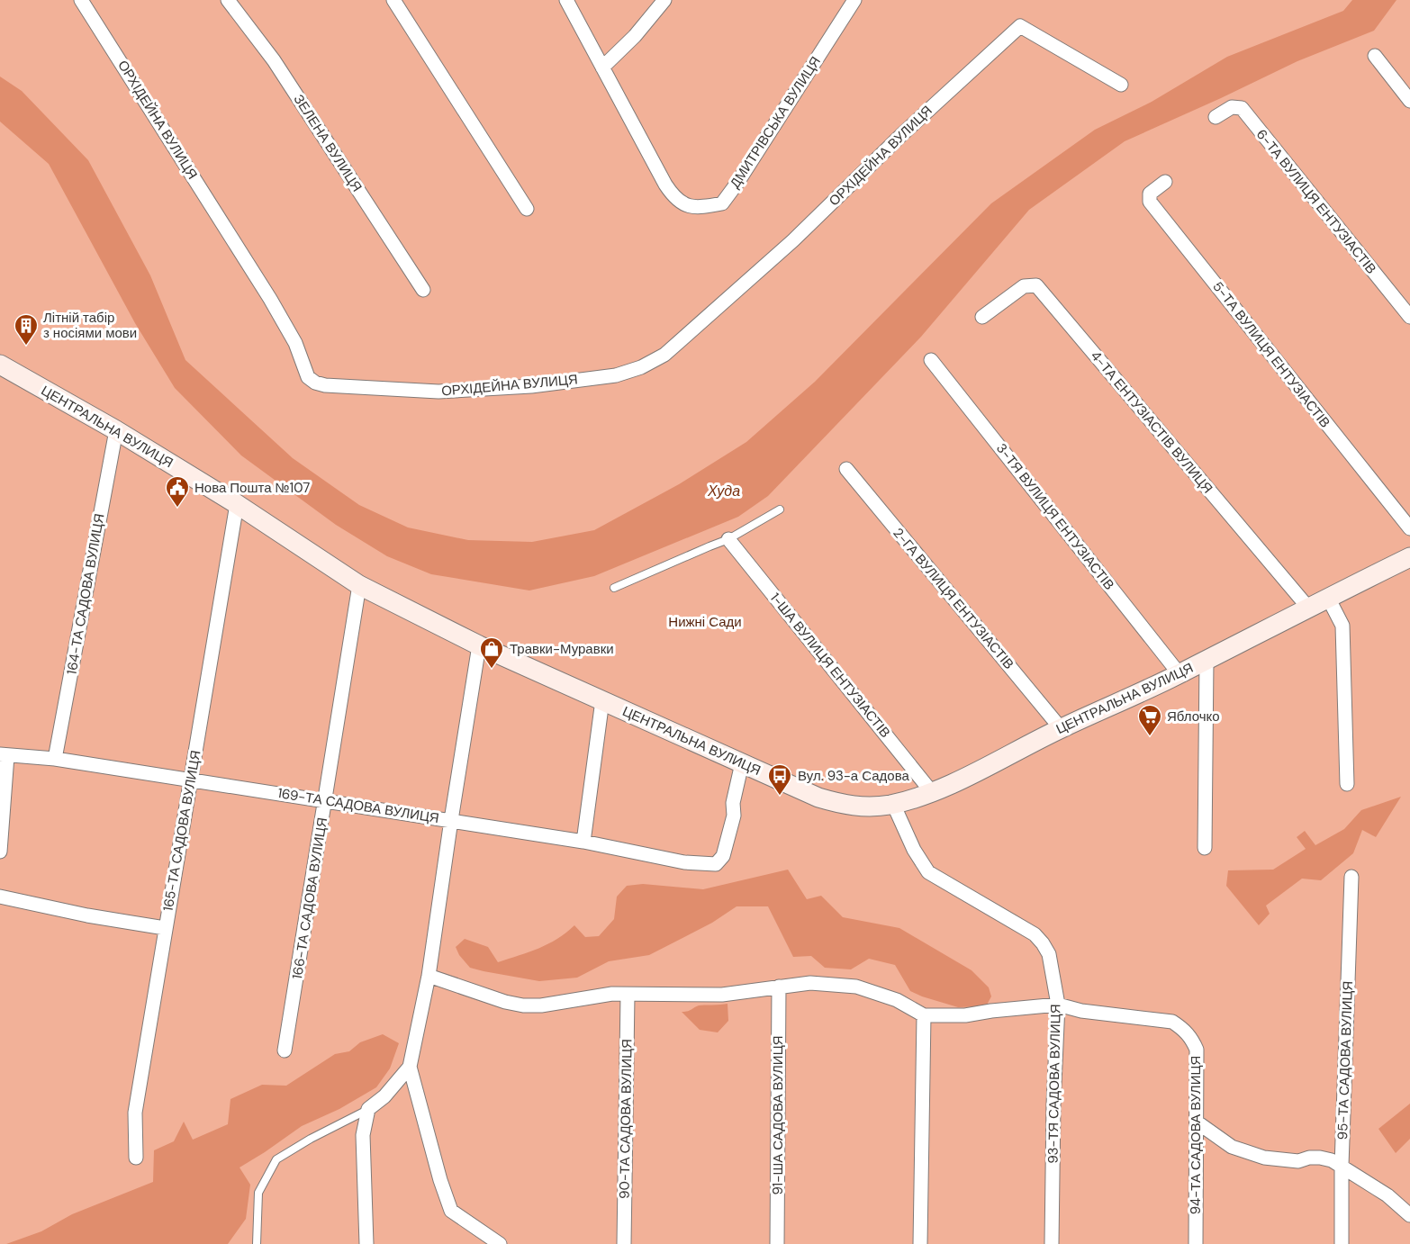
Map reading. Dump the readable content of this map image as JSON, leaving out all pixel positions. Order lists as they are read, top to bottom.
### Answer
{
  "streets": {
    "street": [
      "ОРХІДЕЙНА ВУЛИЦЯ",
      "ДМИТРІВСЬКА ВУЛИЦЯ",
      "ЗЕЛЕНА ВУЛИЦЯ",
      "6-ТА ВУЛИЦЯ ЕНТУЗІАСТІВ",
      "5-ТА ВУЛИЦЯ ЕНТУЗІАСТІВ",
      "4-ТА ЕНТУЗІАСТІВ ВУЛИЦЯ",
      "ЦЕНТРАЛЬНА ВУЛИЦЯ",
      "3-ТЯ ВУЛИЦЯ ЕНТУЗІАСТІВ",
      "164-ТА САДОВА ВУЛИЦЯ",
      "2-ГА ВУЛИЦЯ ЕНТУЗІАСТІВ",
      "1-ША ВУЛИЦЯ ЕНТУЗІАСТІВ",
      "169-ТА САДОВА ВУЛИЦЯ",
      "165-ТА САДОВА ВУЛИЦЯ",
      "166-ТА САДОВА ВУЛИЦЯ",
      "95-ТА САДОВА ВУЛИЦЯ",
      "93-ТЯ САДОВА ВУЛИЦЯ",
      "91-ША САДОВА ВУЛИЦЯ",
      "90-ТА САДОВА ВУЛИЦЯ",
      "94-ТА САДОВА ВУЛИЦЯ"
    ]
  },
  "crossings": [
    ["4-ТА ЕНТУЗІАСТІВ ВУЛИЦЯ", "ЦЕНТРАЛЬНА ВУЛИЦЯ"],
    ["ЦЕНТРАЛЬНА ВУЛИЦЯ", "3-ТЯ ВУЛИЦЯ ЕНТУЗІАСТІВ"],
    ["ЦЕНТРАЛЬНА ВУЛИЦЯ", "164-ТА САДОВА ВУЛИЦЯ"],
    ["ЦЕНТРАЛЬНА ВУЛИЦЯ", "2-ГА ВУЛИЦЯ ЕНТУЗІАСТІВ"],
    ["ЦЕНТРАЛЬНА ВУЛИЦЯ", "1-ША ВУЛИЦЯ ЕНТУЗІАСТІВ"],
    ["ЦЕНТРАЛЬНА ВУЛИЦЯ", "169-ТА САДОВА ВУЛИЦЯ"],
    ["ЦЕНТРАЛЬНА ВУЛИЦЯ", "165-ТА САДОВА ВУЛИЦЯ"],
    ["ЦЕНТРАЛЬНА ВУЛИЦЯ", "166-ТА САДОВА ВУЛИЦЯ"],
    ["ЦЕНТРАЛЬНА ВУЛИЦЯ", "93-ТЯ САДОВА ВУЛИЦЯ"],
    ["164-ТА САДОВА ВУЛИЦЯ", "169-ТА САДОВА ВУЛИЦЯ"],
    ["169-ТА САДОВА ВУЛИЦЯ", "165-ТА САДОВА ВУЛИЦЯ"],
    ["169-ТА САДОВА ВУЛИЦЯ", "166-ТА САДОВА ВУЛИЦЯ"],
    ["93-ТЯ САДОВА ВУЛИЦЯ", "94-ТА САДОВА ВУЛИЦЯ"]
  ],
  "water": ["Худа"],
  "parks": ["Нижні Сади"],
  "places": {
    "building": ["Літній табір з носіями мови"],
    "public building": ["Нова Пошта №107"],
    "shop": ["Травки-Муравки"],
    "supermarket": ["Яблочко"],
    "bus stop": ["Вул. 93-а Садова"]
  }
}
